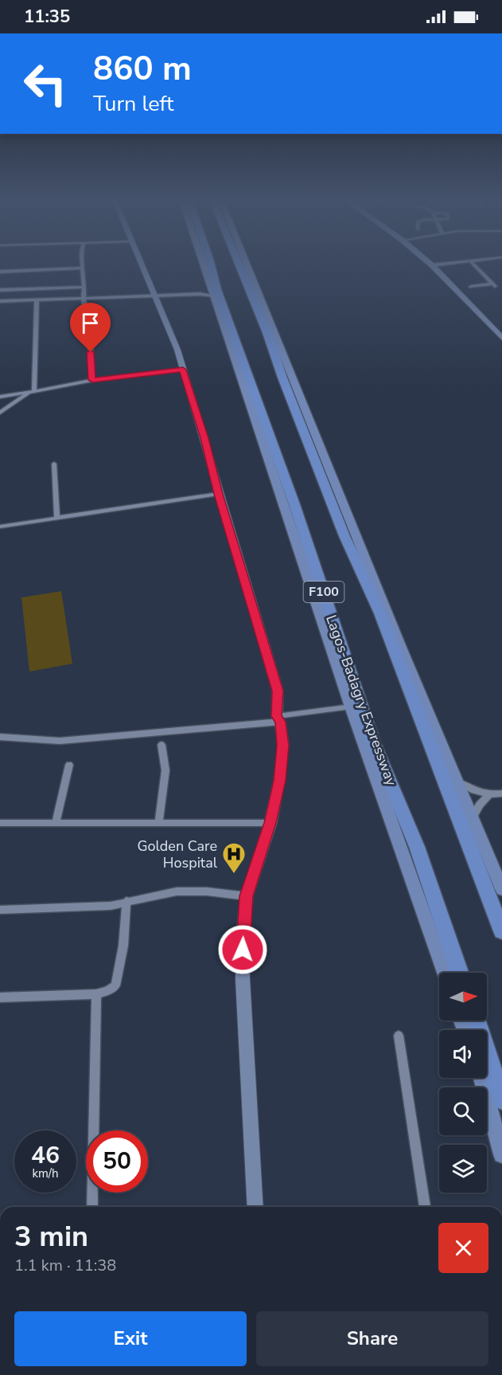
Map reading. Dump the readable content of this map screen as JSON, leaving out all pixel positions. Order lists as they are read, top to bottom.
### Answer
{
  "streets": {
    "highway": ["F100", "Lagos-Badagry Expressway"]
  },
  "places": {
    "hospital": ["Golden Care Hospital"]
  },
  "north": "right",
  "page": {
    "status": "11:35",
    "turn": ["860 m", "Turn left"],
    "speed": "46 km/h",
    "limit": "50",
    "heading": ["3 min", "1.1 km · 11:38"],
    "buttons": ["Exit", "Share"]
  }
}
